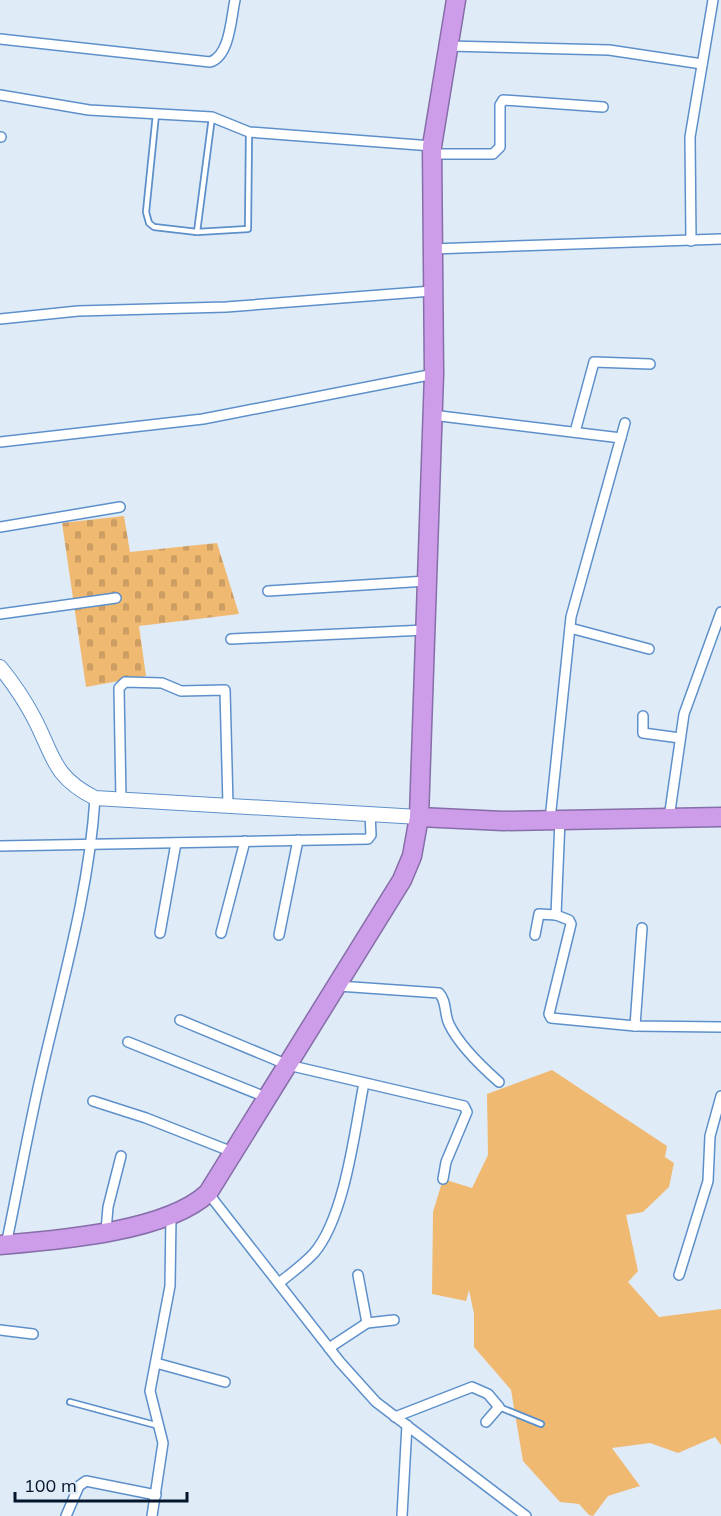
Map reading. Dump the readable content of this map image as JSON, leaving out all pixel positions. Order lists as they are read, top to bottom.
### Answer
{
  "scale_bar": "100 m"
}
